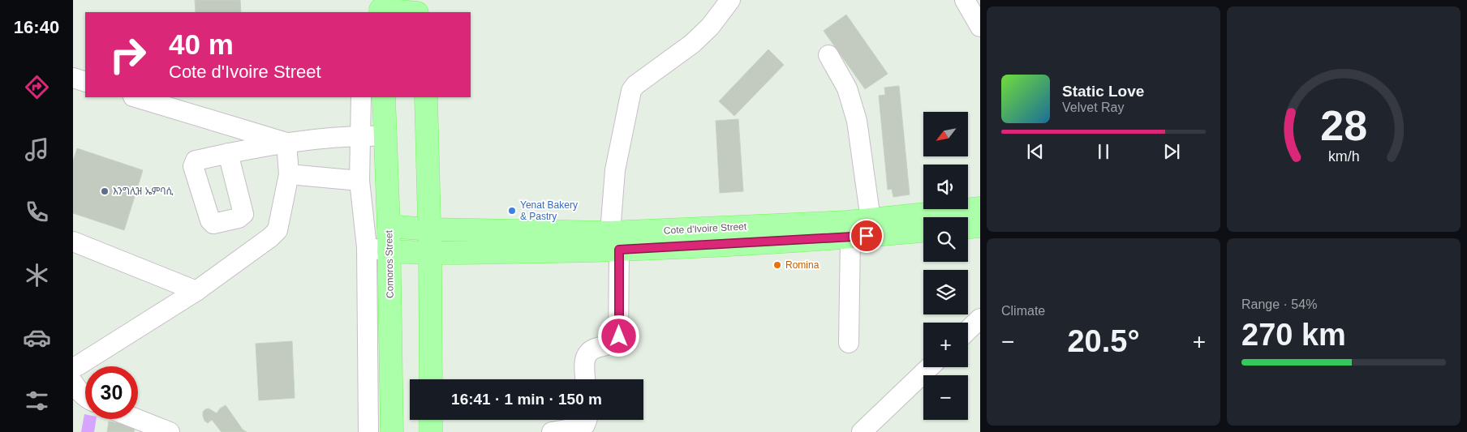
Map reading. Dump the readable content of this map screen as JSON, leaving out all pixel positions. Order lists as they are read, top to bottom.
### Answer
{
  "streets": {
    "main road": ["Cote d'Ivoire Street", "Comoros Street"]
  },
  "crossings": [
    ["Cote d'Ivoire Street", "Comoros Street"]
  ],
  "places": ["እንግሊዝ ኤምባሲ", "Yenat Bakery & Pastry", "Romina"],
  "north": "bottom left",
  "page": {
    "tabs": "16:40",
    "turn": ["40 m", "Cote d'Ivoire Street"],
    "song": ["Static Love", "Velvet Ray"],
    "map_buttons": ["+", "−"],
    "tile": [
      "Climate",
      ["Range · 54%", "270 km"]
    ],
    "heat": ["−", "20.5°", "+"],
    "limit": "30",
    "trip": "16:41 · 1 min · 150 m",
    "gauge": ["28", "km/h"]
  }
}
